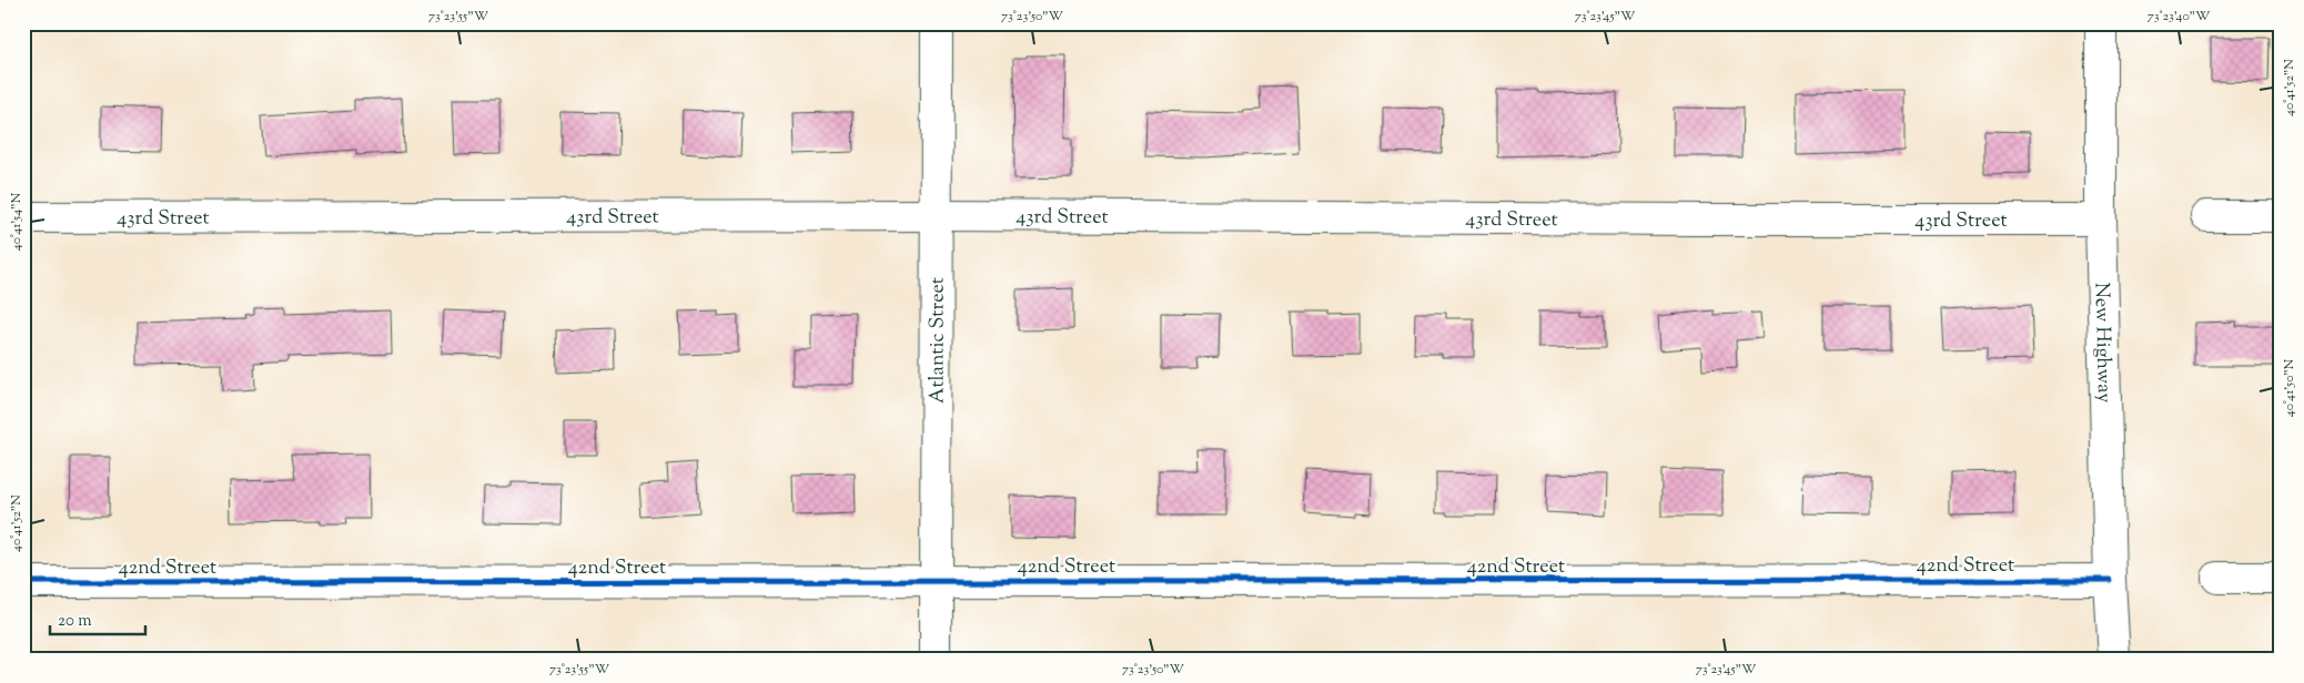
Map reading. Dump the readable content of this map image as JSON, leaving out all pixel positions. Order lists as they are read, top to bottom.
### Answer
{
  "streets": {
    "street": [
      "43rd Street",
      "Atlantic Street",
      "New Highway",
      "42nd Street"
    ]
  },
  "crossings": [
    ["43rd Street", "Atlantic Street"],
    ["43rd Street", "New Highway"],
    ["Atlantic Street", "42nd Street"],
    ["New Highway", "42nd Street"]
  ],
  "scale_bar": "20 m",
  "coordinates": [
    "73°23'55\"W",
    "73°23'50\"W",
    "73°23'45\"W",
    "73°23'40\"W",
    "40°41'52\"N",
    "40°41'54\"N",
    "40°41'50\"N"
  ]
}
